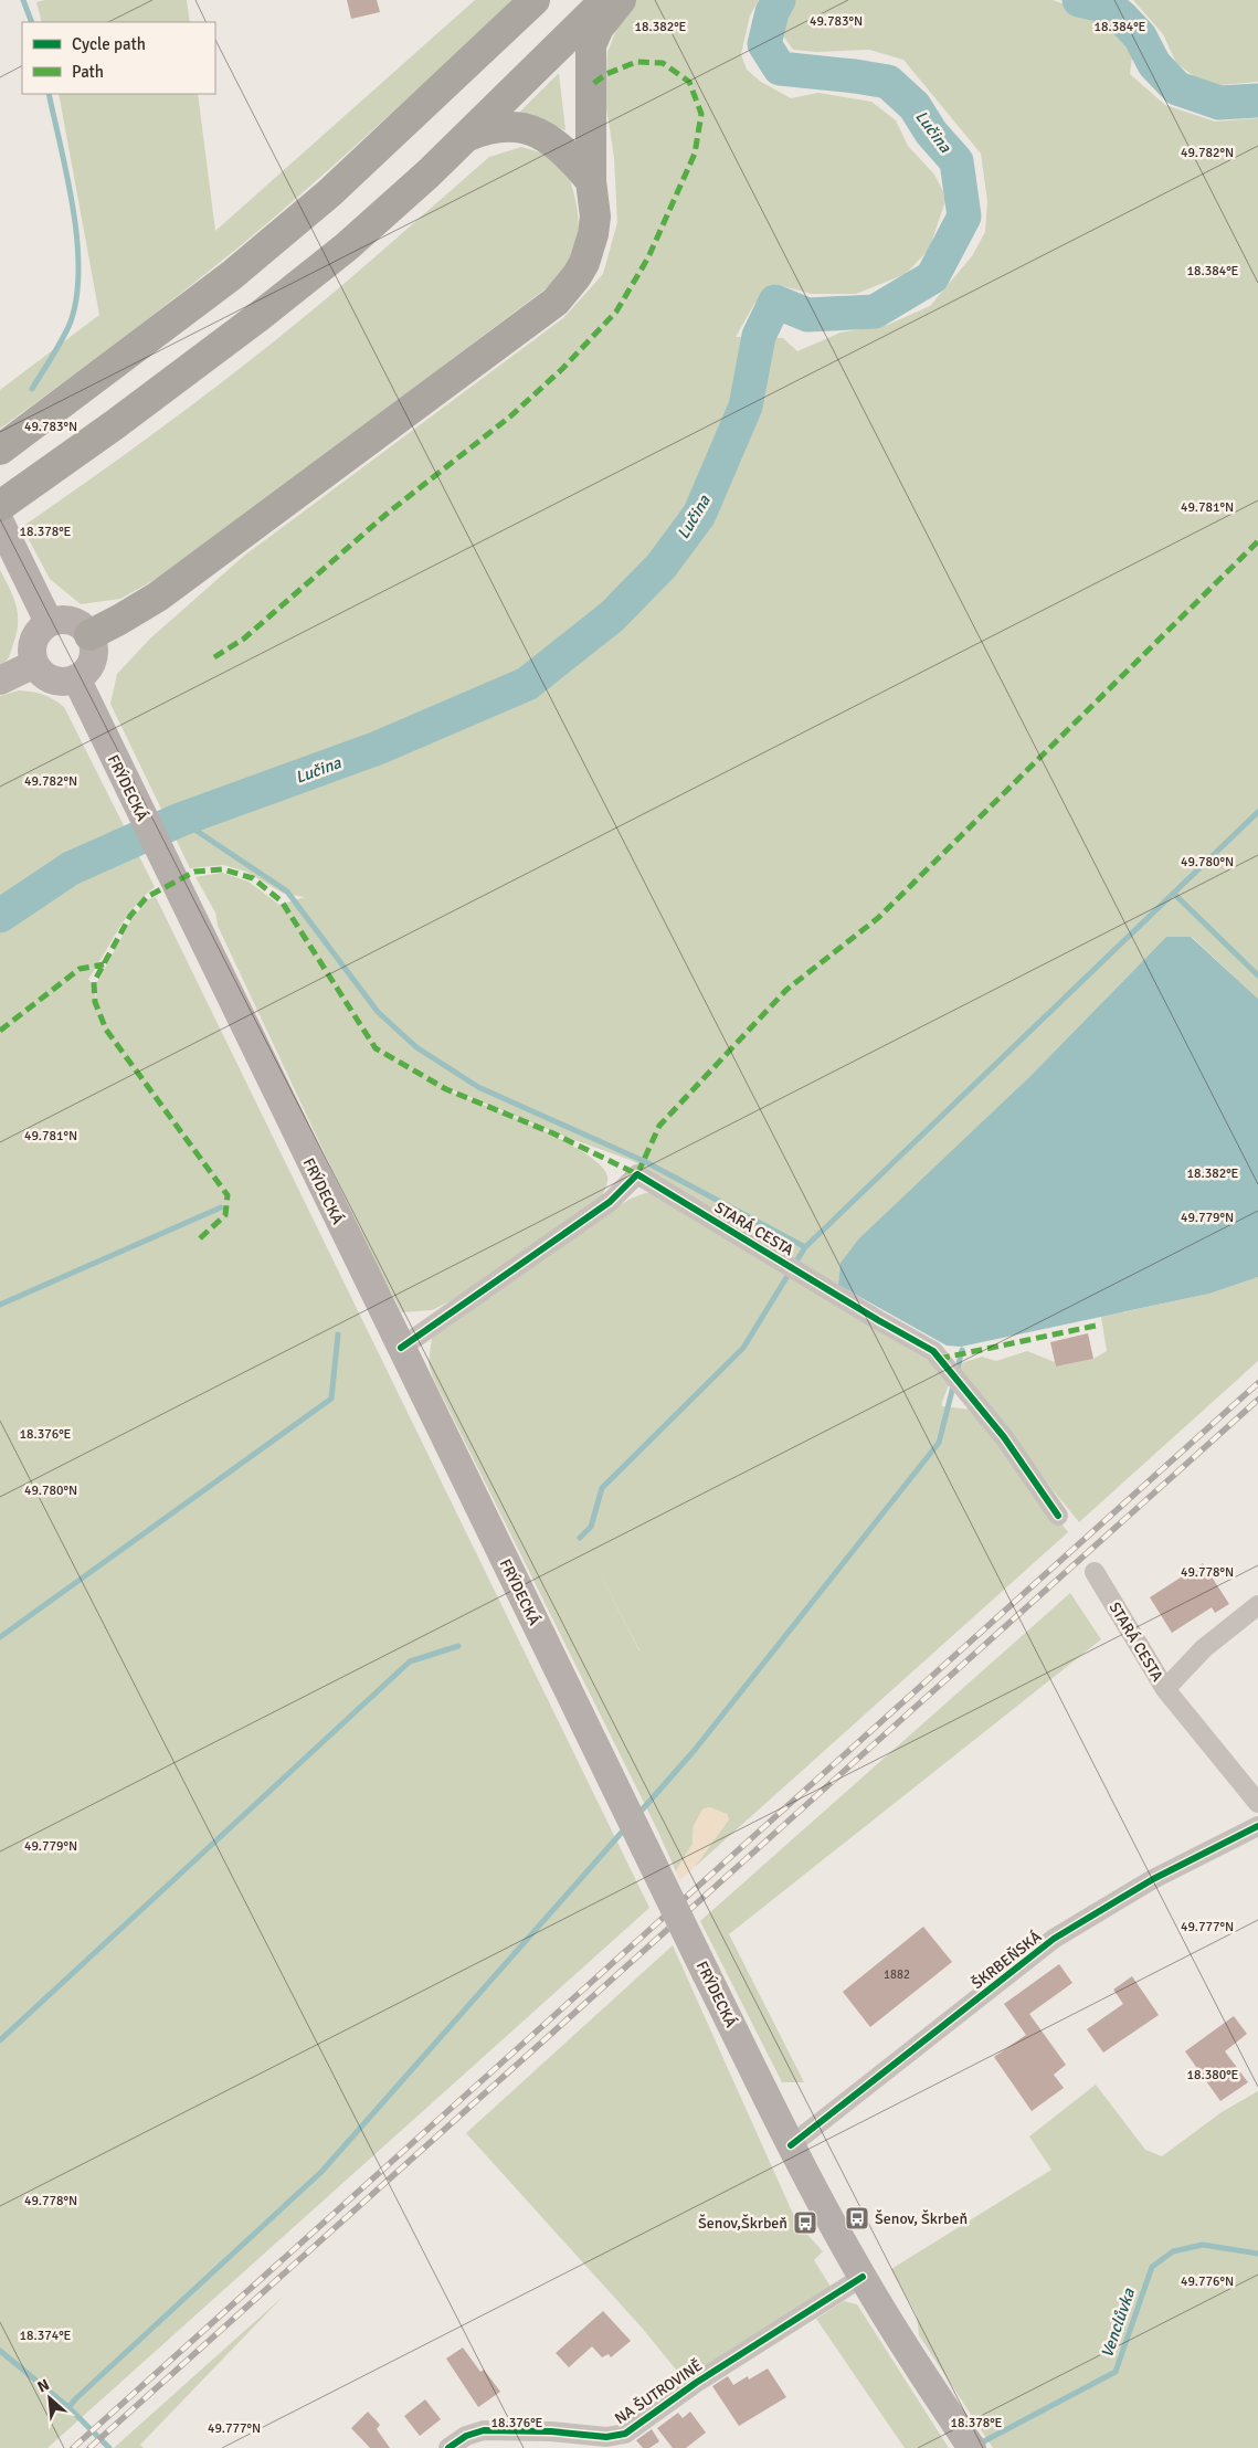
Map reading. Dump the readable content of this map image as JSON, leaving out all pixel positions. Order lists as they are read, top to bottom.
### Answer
{
  "streets": {
    "main road": ["FRÝDECKÁ"],
    "street": ["STARÁ CESTA", "ŠKRBEŇSKÁ", "NA ŠUTROVINĚ"]
  },
  "crossings": [
    ["FRÝDECKÁ", "STARÁ CESTA"],
    ["FRÝDECKÁ", "ŠKRBEŇSKÁ"],
    ["FRÝDECKÁ", "NA ŠUTROVINĚ"]
  ],
  "water": ["Lučina", "Venclůvka"],
  "places": {
    "bus stop": ["Šenov, Škrbeň", "Šenov,Škrbeň"]
  },
  "house_numbers": ["1882"],
  "legend": ["Cycle path", "Path"],
  "north": "top left",
  "coordinates": [
    "49.783°N",
    "18.382°E",
    "18.384°E",
    "49.782°N",
    "49.781°N",
    "18.378°E",
    "49.780°N",
    "49.779°N",
    "18.376°E",
    "49.778°N",
    "49.777°N",
    "18.380°E",
    "49.776°N",
    "18.374°E"
  ]
}
